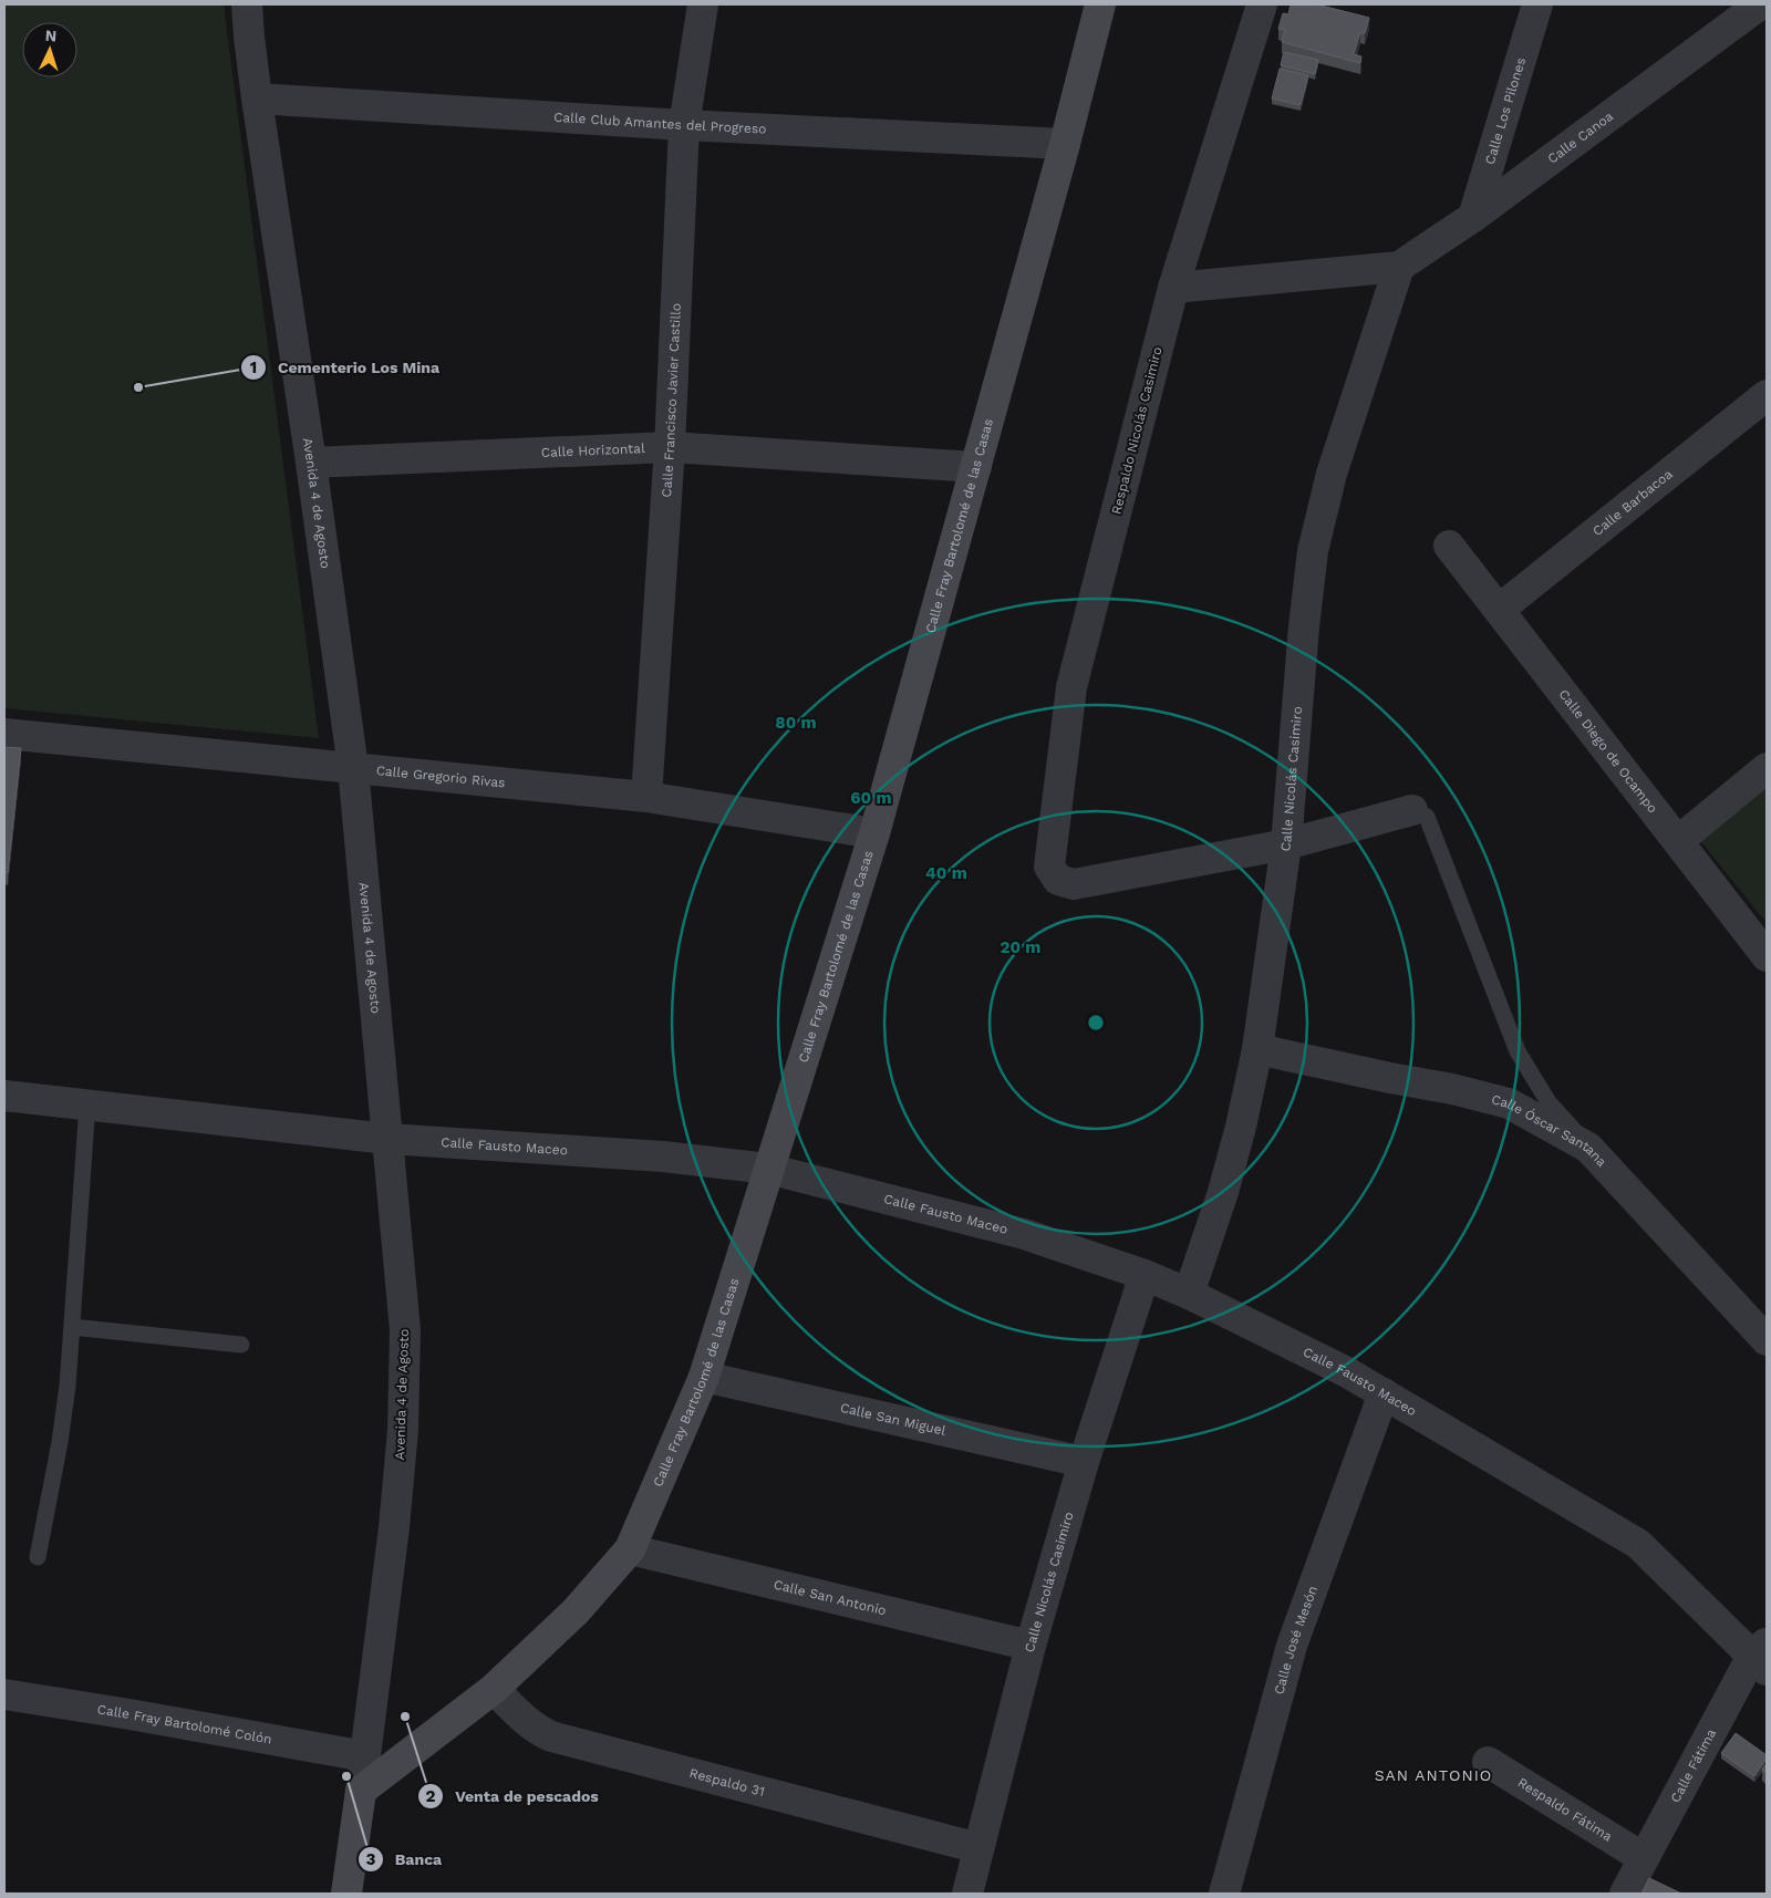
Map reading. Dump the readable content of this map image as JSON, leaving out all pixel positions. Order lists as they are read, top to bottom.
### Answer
{
  "streets": {
    "main road": ["Avenida 4 de Agosto", "Calle Fray Bartolomé de las Casas"],
    "street": [
      "Calle Los Pilones",
      "Calle Club Amantes del Progreso",
      "Calle Canoa",
      "Calle Francisco Javier Castillo",
      "Respaldo Nicolás Casimiro",
      "Calle Horizontal",
      "Calle Barbacoa",
      "Calle Diego de Ocampo",
      "Calle Gregorio Rivas",
      "Calle Nicolás Casimiro",
      "Calle Óscar Santana",
      "Calle Fausto Maceo",
      "Calle San Miguel",
      "Calle San Antonio",
      "Calle José Mesón",
      "Calle Fray Bartolomé Colón",
      "Calle Fátima",
      "Respaldo 31",
      "Respaldo Fátima"
    ]
  },
  "crossings": [
    ["Calle Los Pilones", "Calle Canoa"],
    ["Calle Club Amantes del Progreso", "Calle Francisco Javier Castillo"],
    ["Calle Club Amantes del Progreso", "Avenida 4 de Agosto"],
    ["Calle Club Amantes del Progreso", "Calle Fray Bartolomé de las Casas"],
    ["Calle Canoa", "Calle Nicolás Casimiro"],
    ["Calle Francisco Javier Castillo", "Calle Horizontal"],
    ["Calle Francisco Javier Castillo", "Calle Gregorio Rivas"],
    ["Respaldo Nicolás Casimiro", "Calle Nicolás Casimiro"],
    ["Calle Horizontal", "Avenida 4 de Agosto"],
    ["Calle Horizontal", "Calle Fray Bartolomé de las Casas"],
    ["Avenida 4 de Agosto", "Calle Fray Bartolomé de las Casas"],
    ["Avenida 4 de Agosto", "Calle Gregorio Rivas"],
    ["Avenida 4 de Agosto", "Calle Fausto Maceo"],
    ["Avenida 4 de Agosto", "Calle Fray Bartolomé Colón"],
    ["Calle Barbacoa", "Calle Diego de Ocampo"],
    ["Calle Fray Bartolomé de las Casas", "Calle Gregorio Rivas"],
    ["Calle Fray Bartolomé de las Casas", "Calle Fausto Maceo"],
    ["Calle Fray Bartolomé de las Casas", "Calle San Miguel"],
    ["Calle Fray Bartolomé de las Casas", "Calle San Antonio"],
    ["Calle Fray Bartolomé de las Casas", "Respaldo 31"],
    ["Calle Nicolás Casimiro", "Calle Óscar Santana"],
    ["Calle Nicolás Casimiro", "Calle Fausto Maceo"],
    ["Calle Nicolás Casimiro", "Calle San Miguel"],
    ["Calle Nicolás Casimiro", "Calle San Antonio"],
    ["Calle Nicolás Casimiro", "Respaldo 31"],
    ["Calle Fausto Maceo", "Calle José Mesón"],
    ["Calle Fausto Maceo", "Calle Fátima"],
    ["Calle Fátima", "Respaldo Fátima"]
  ],
  "districts": ["SAN ANTONIO"],
  "places": ["Cementerio Los Mina", "Venta de pescados", "Banca"],
  "north": "top",
  "rings": [
    "80 m",
    "60 m",
    "40 m",
    "20 m"
  ]
}
